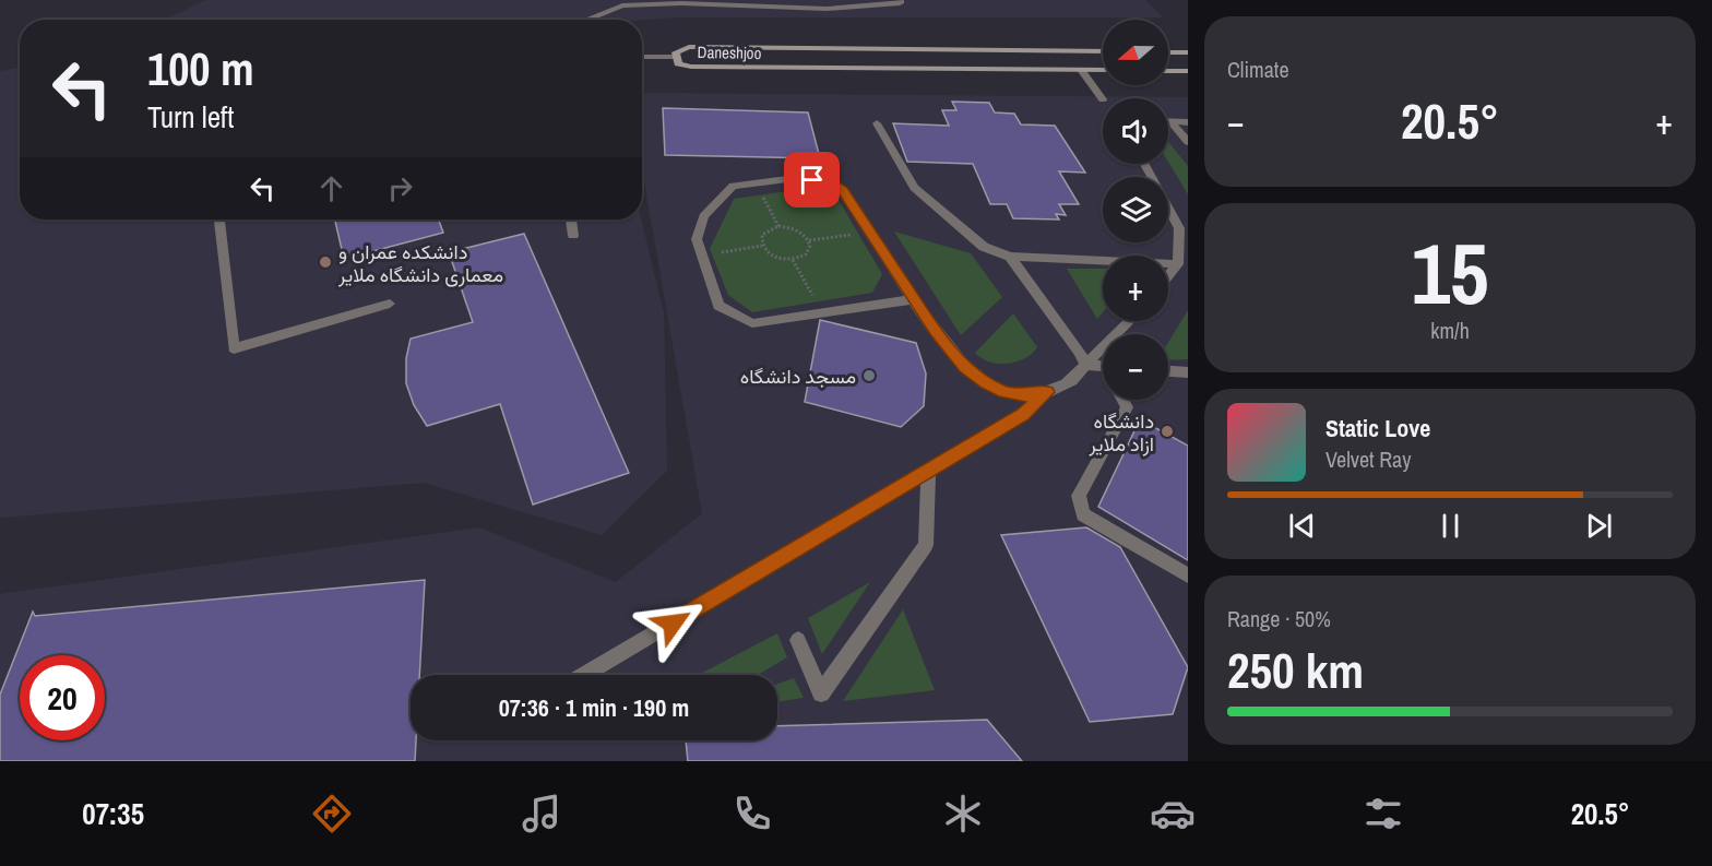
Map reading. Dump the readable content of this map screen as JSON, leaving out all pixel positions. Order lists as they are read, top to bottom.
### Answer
{
  "streets": {
    "main road": ["Daneshjoo"]
  },
  "places": ["دانشکده عمران و معماری دانشگاه ملایر", "مسجد دانشگاه", "دانشگاه ازاد ملایر"],
  "north": "left",
  "page": {
    "tile": [
      "Climate",
      ["15", "km/h"],
      ["Range · 50%", "250 km"]
    ],
    "map_buttons": ["+", "−"],
    "turn": ["100 m", "Turn left"],
    "heat": ["−", "20.5°", "+"],
    "song": ["Static Love", "Velvet Ray"],
    "limit": "20",
    "trip": "07:36 · 1 min · 190 m",
    "tabs": ["07:35", "20.5°"]
  }
}
